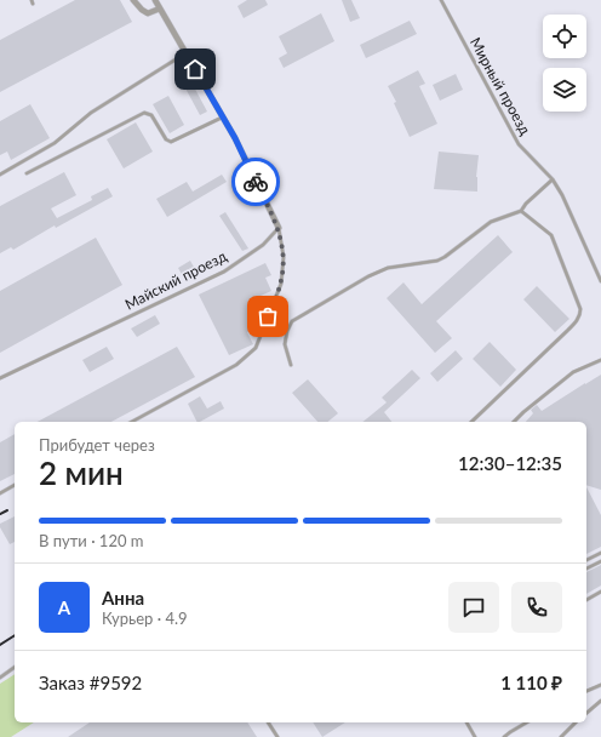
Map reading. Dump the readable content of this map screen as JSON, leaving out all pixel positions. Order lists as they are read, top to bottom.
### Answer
{
  "streets": {
    "lane": ["Мирный проезд", "Майский проезд"]
  },
  "page": {
    "heading": ["2 мин", "Прибудет через", "12:30–12:35"],
    "panel": [
      "Анна",
      "Курьер · 4.9",
      "Заказ #9592",
      "1 110 ₽"
    ],
    "bar": "В пути · 120 m",
    "round": "А"
  }
}
